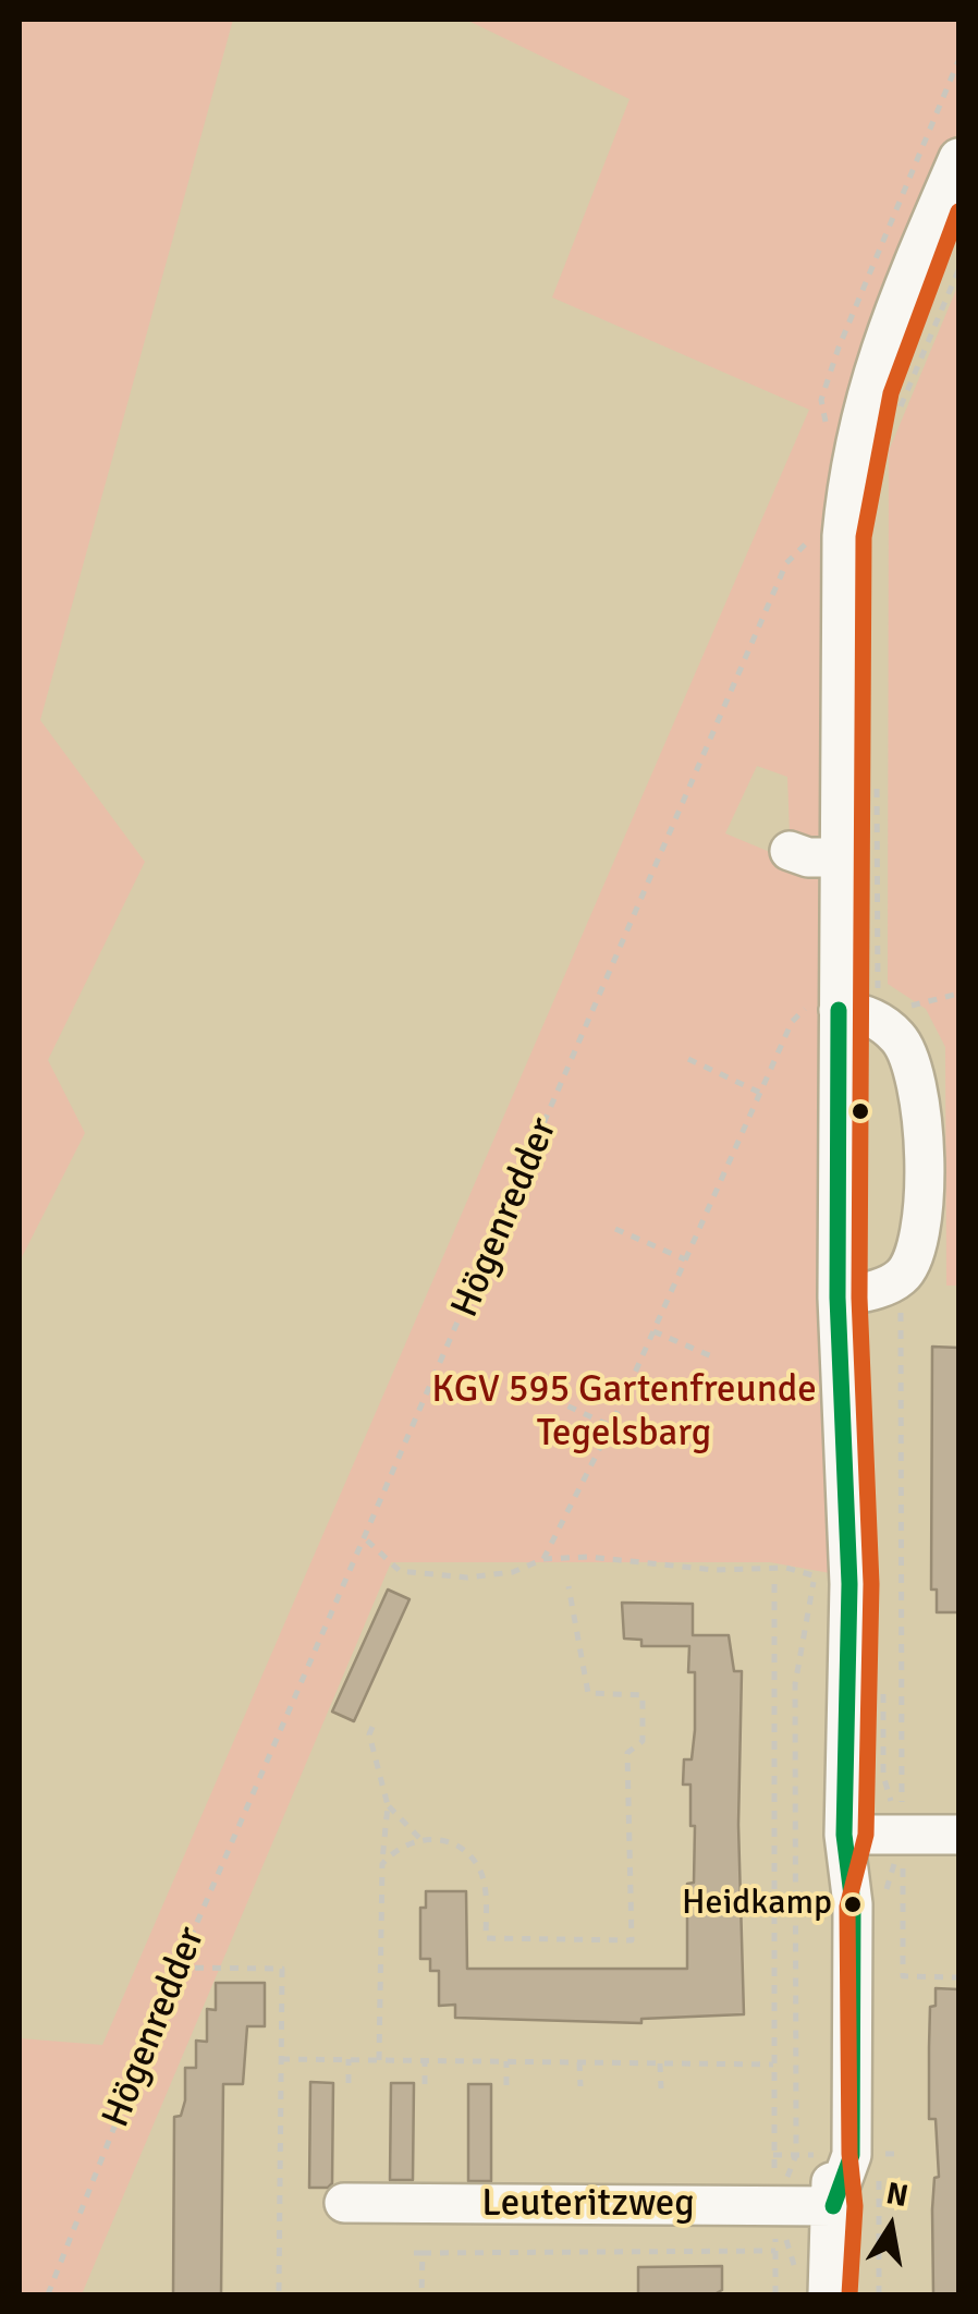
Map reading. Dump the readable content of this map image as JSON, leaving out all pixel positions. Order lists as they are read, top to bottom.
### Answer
{
  "streets": {
    "street": ["Leuteritzweg"],
    "path": ["Högenredder"]
  },
  "parks": ["KGV 595 Gartenfreunde Tegelsbarg"],
  "places": ["Heidkamp"],
  "north": "top"
}
